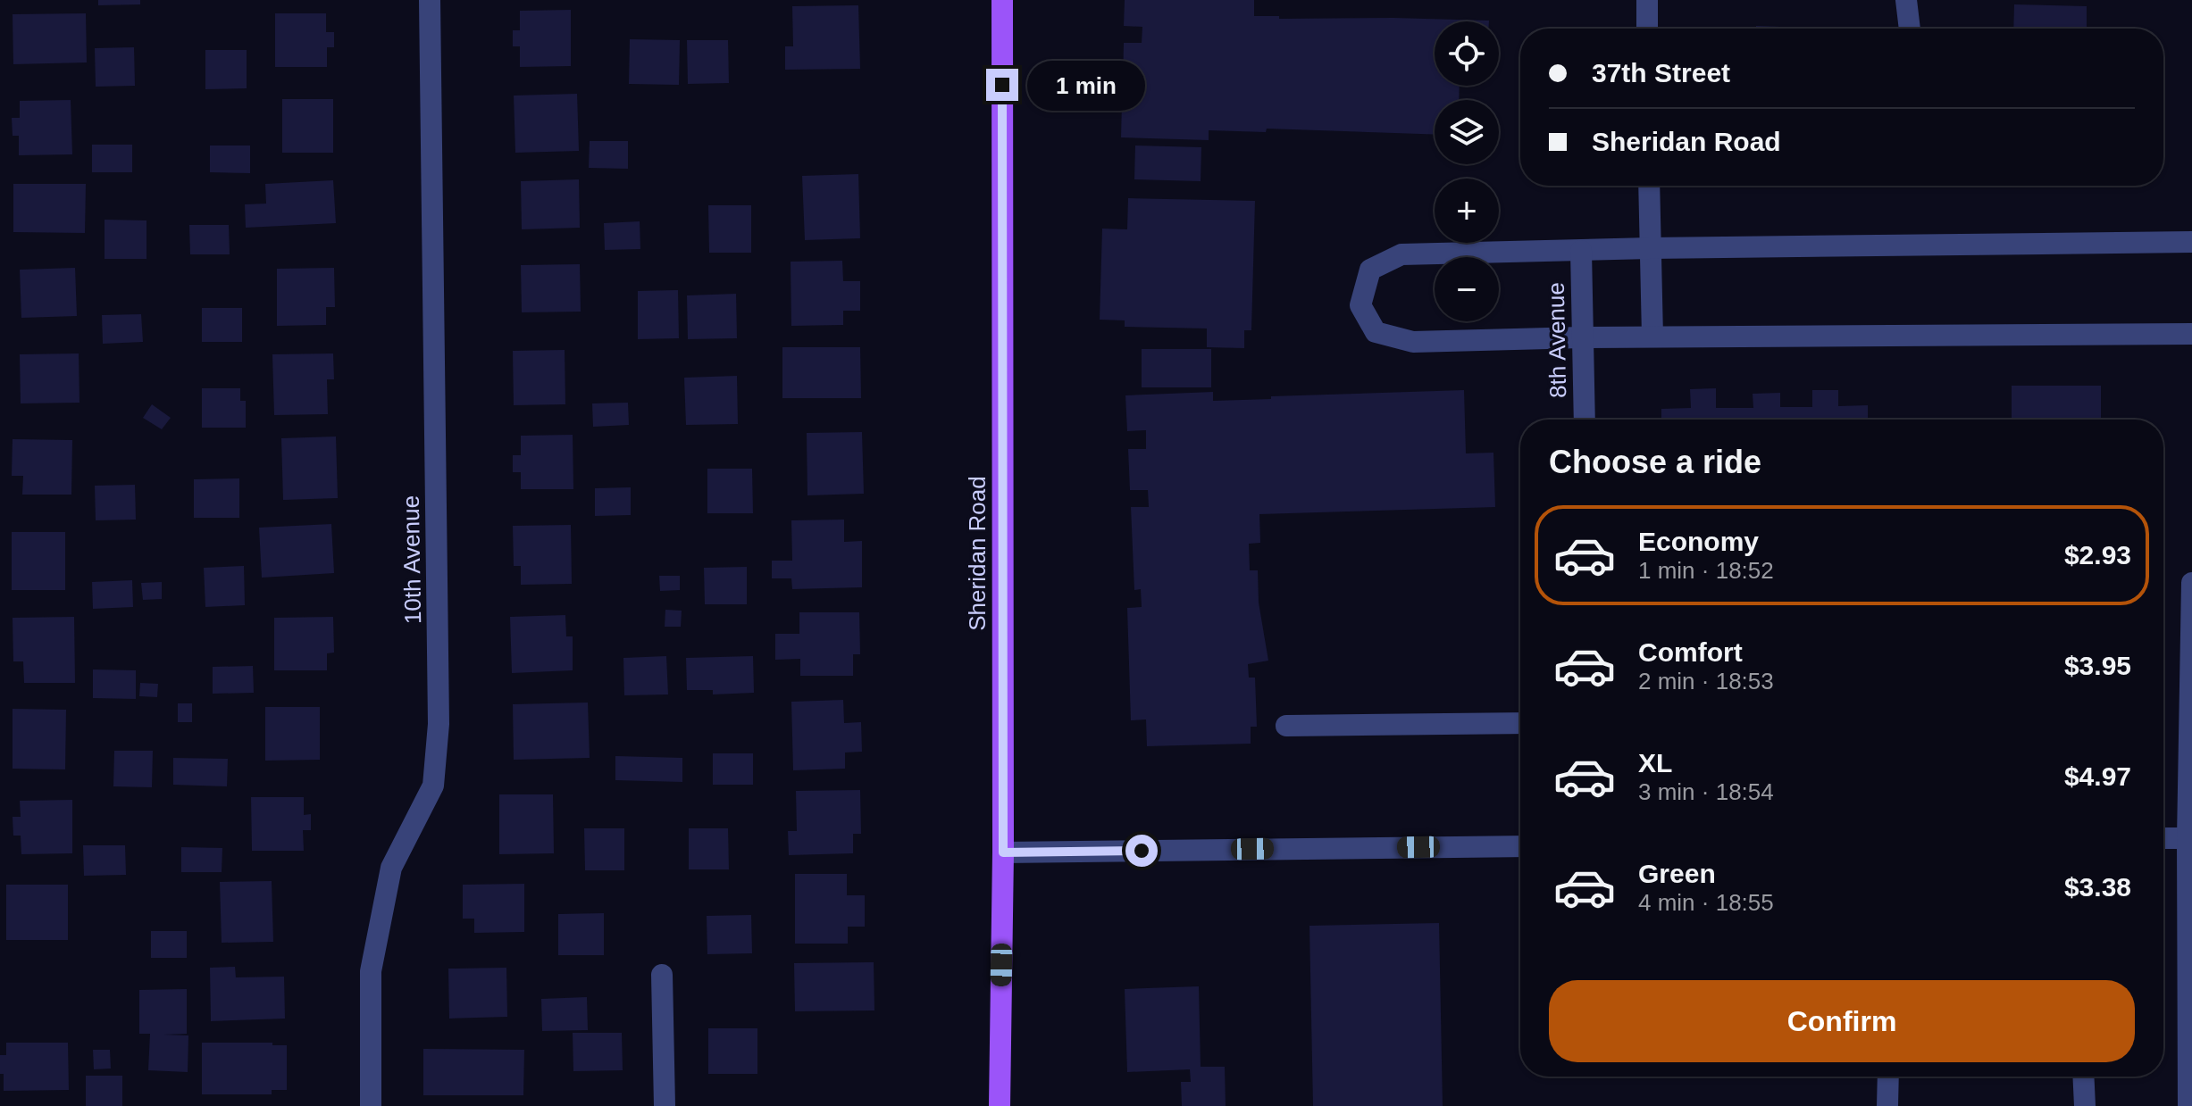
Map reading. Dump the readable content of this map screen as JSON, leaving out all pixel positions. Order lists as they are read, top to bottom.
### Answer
{
  "streets": {
    "main road": ["Sheridan Road"],
    "street": ["8th Avenue", "10th Avenue"]
  },
  "page": {
    "map_buttons": ["+", "−"],
    "banner": ["37th Street", "Sheridan Road"],
    "bubble": "1 min",
    "heading": "Choose a ride",
    "list": [
      {
        "name": "Economy",
        "note": "1 min · 18:52",
        "value": "$2.93"
      },
      {
        "name": "Comfort",
        "note": "2 min · 18:53",
        "value": "$3.95"
      },
      {
        "name": "XL",
        "note": "3 min · 18:54",
        "value": "$4.97"
      },
      {
        "name": "Green",
        "note": "4 min · 18:55",
        "value": "$3.38"
      }
    ],
    "buttons": "Confirm"
  }
}
